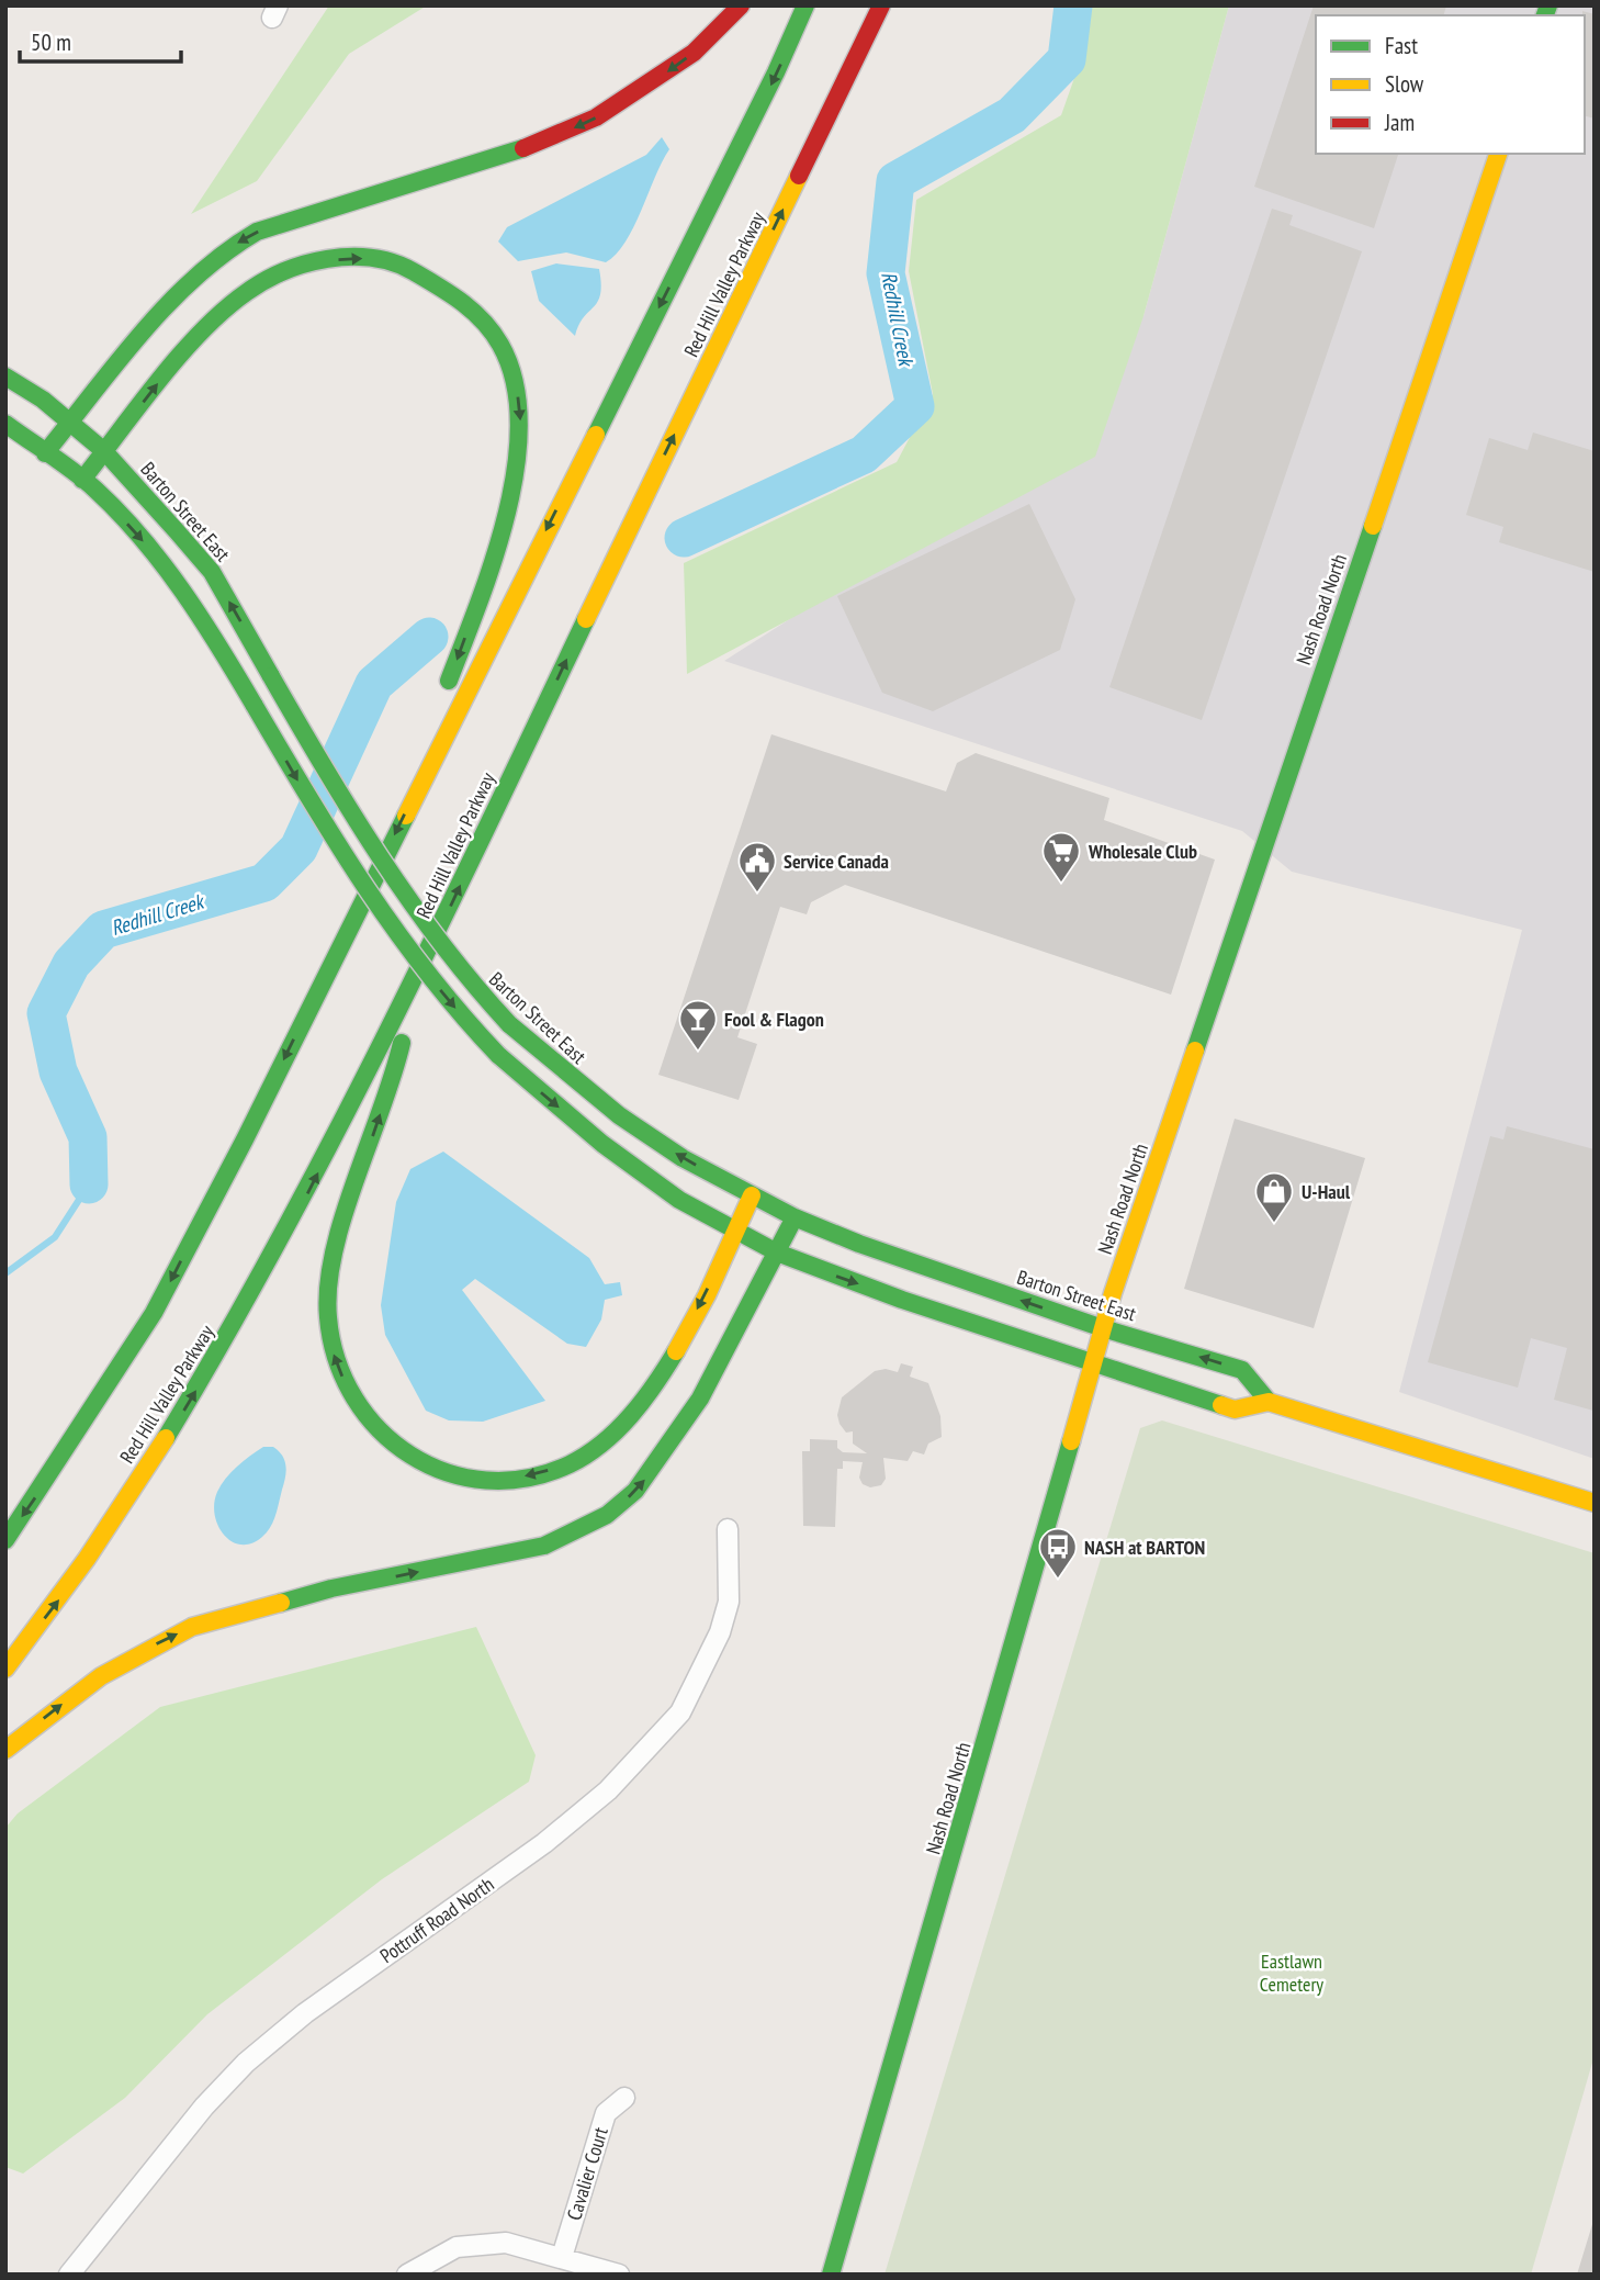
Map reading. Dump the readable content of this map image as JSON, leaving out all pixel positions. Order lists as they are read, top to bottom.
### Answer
{
  "streets": {
    "main road": ["Red Hill Valley Parkway", "Barton Street East", "Nash Road North"],
    "street": ["Pottruff Road North", "Cavalier Court"]
  },
  "crossings": [
    ["Barton Street East", "Nash Road North"]
  ],
  "water": ["Redhill Creek"],
  "parks": ["Eastlawn Cemetery"],
  "places": {
    "supermarket": ["Wholesale Club"],
    "public building": ["Service Canada"],
    "bar": ["Fool & Flagon"],
    "shop": ["U-Haul"],
    "bus stop": ["NASH at BARTON"]
  },
  "legend": ["Fast", "Slow", "Jam"],
  "scale_bar": "50 m"
}
